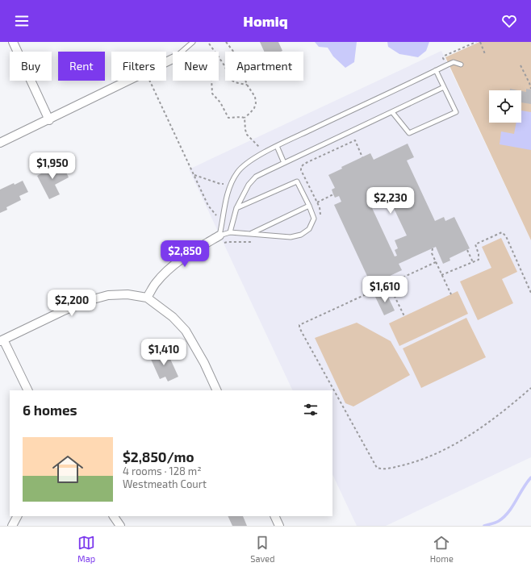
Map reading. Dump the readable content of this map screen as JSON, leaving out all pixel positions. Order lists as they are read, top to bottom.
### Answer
{
  "page": {
    "header": "Homiq",
    "chip": [
      "Buy",
      "Rent",
      "Filters",
      "New",
      "Apartment"
    ],
    "price": [
      "$1,950",
      "$2,230",
      "$2,850",
      "$1,610",
      "$2,200",
      "$1,410"
    ],
    "heading": "6 homes",
    "list": [
      {
        "name": "$2,850/mo",
        "note": "4 rooms · 128 m² · Westmeath Court"
      }
    ],
    "tabs": ["Map", "Saved", "Home"]
  }
}
